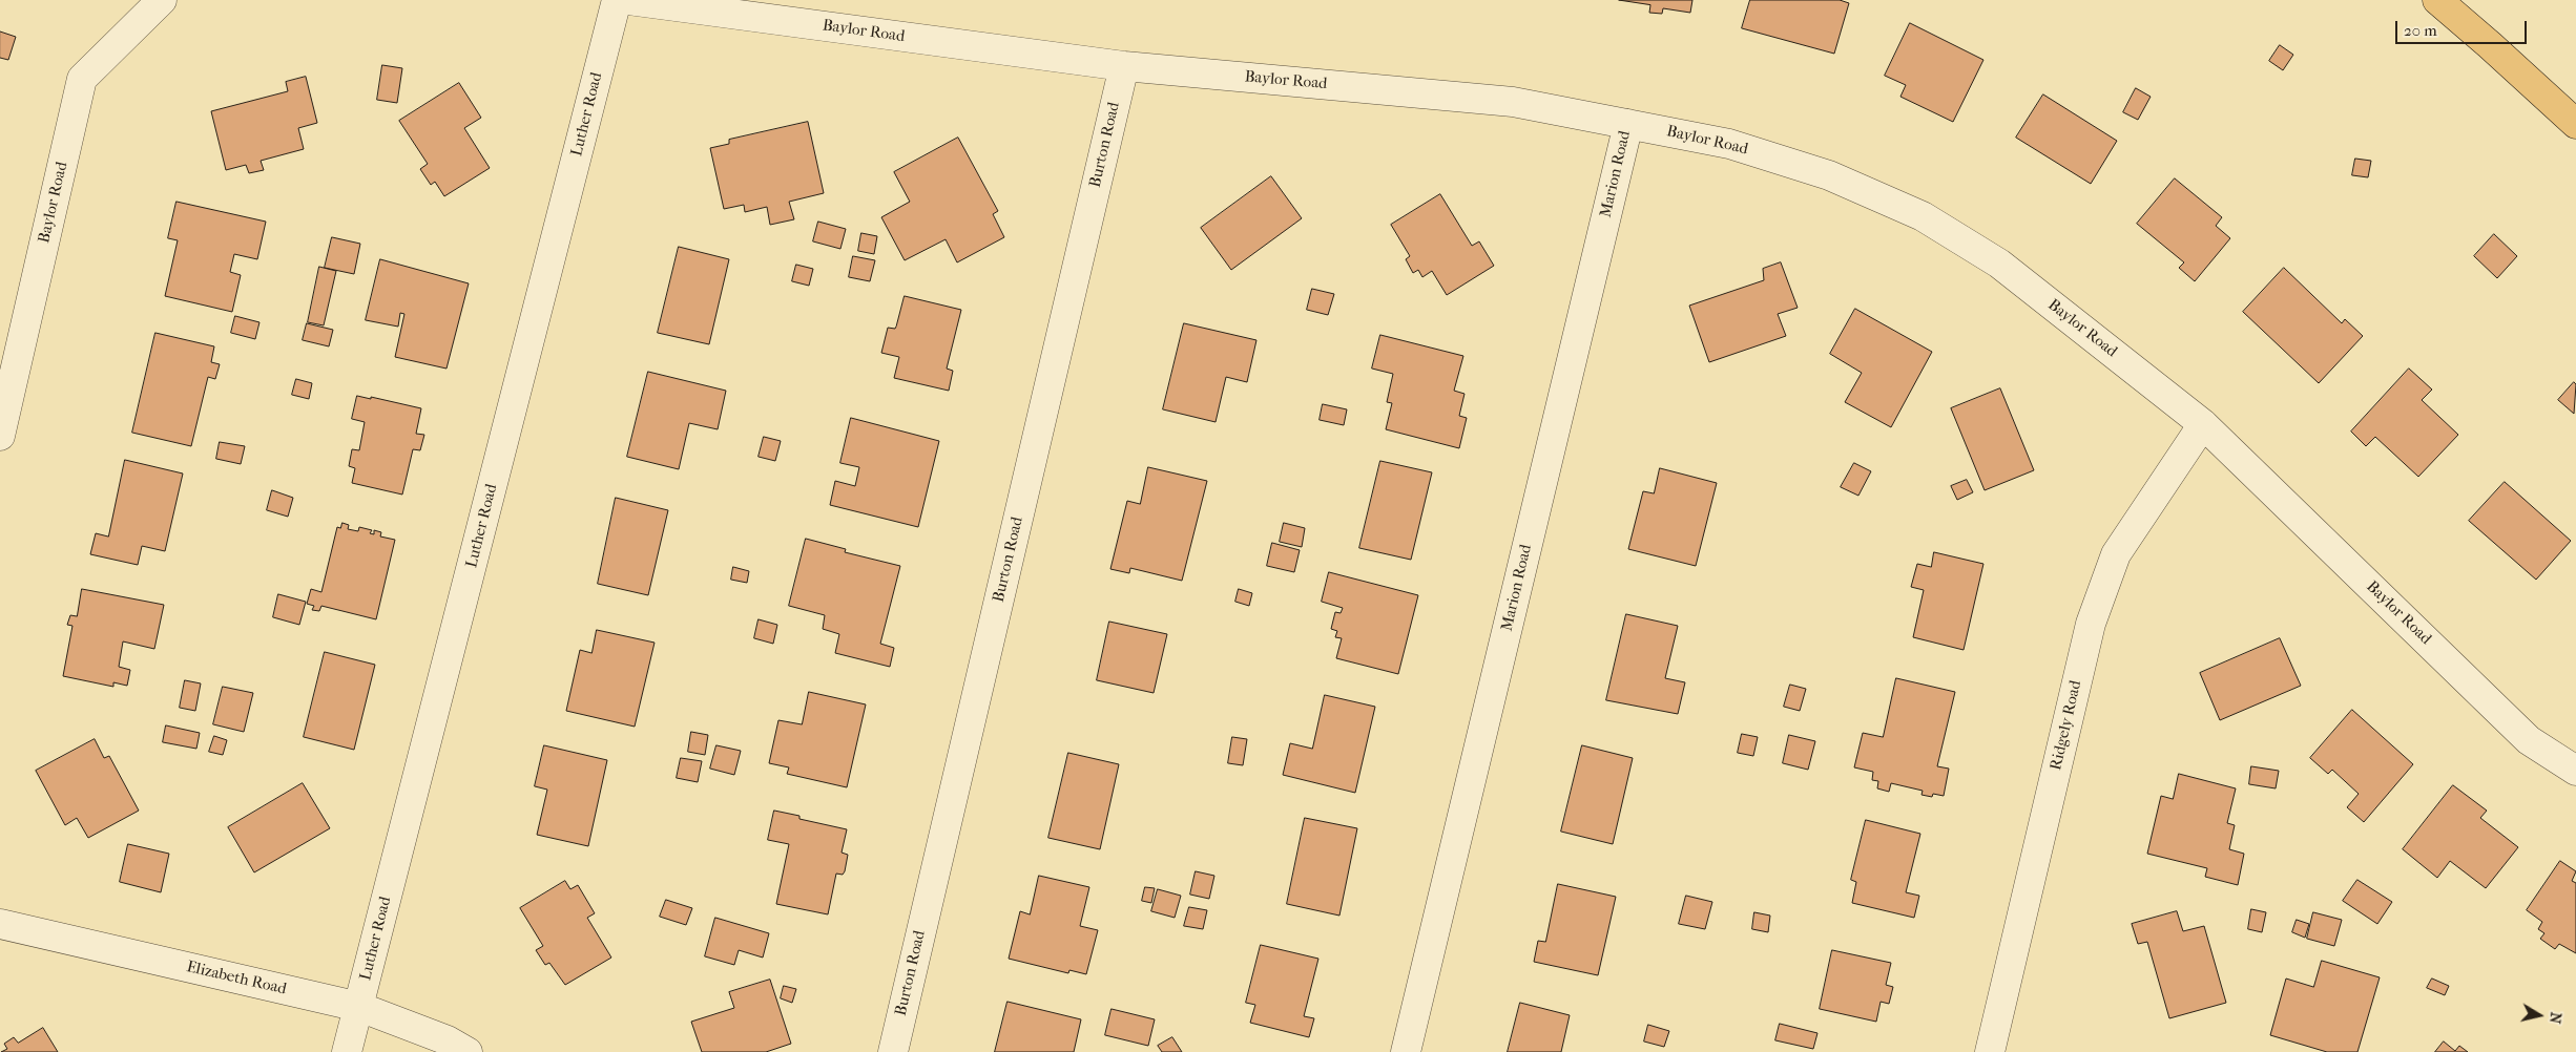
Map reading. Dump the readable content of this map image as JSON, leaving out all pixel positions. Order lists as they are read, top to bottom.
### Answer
{
  "streets": {
    "street": [
      "Baylor Road",
      "Luther Road",
      "Burton Road",
      "Marion Road",
      "Ridgely Road",
      "Elizabeth Road"
    ]
  },
  "crossings": [
    ["Baylor Road", "Burton Road"],
    ["Baylor Road", "Marion Road"],
    ["Baylor Road", "Ridgely Road"],
    ["Luther Road", "Elizabeth Road"]
  ],
  "scale_bar": "20 m",
  "north": "right"
}
